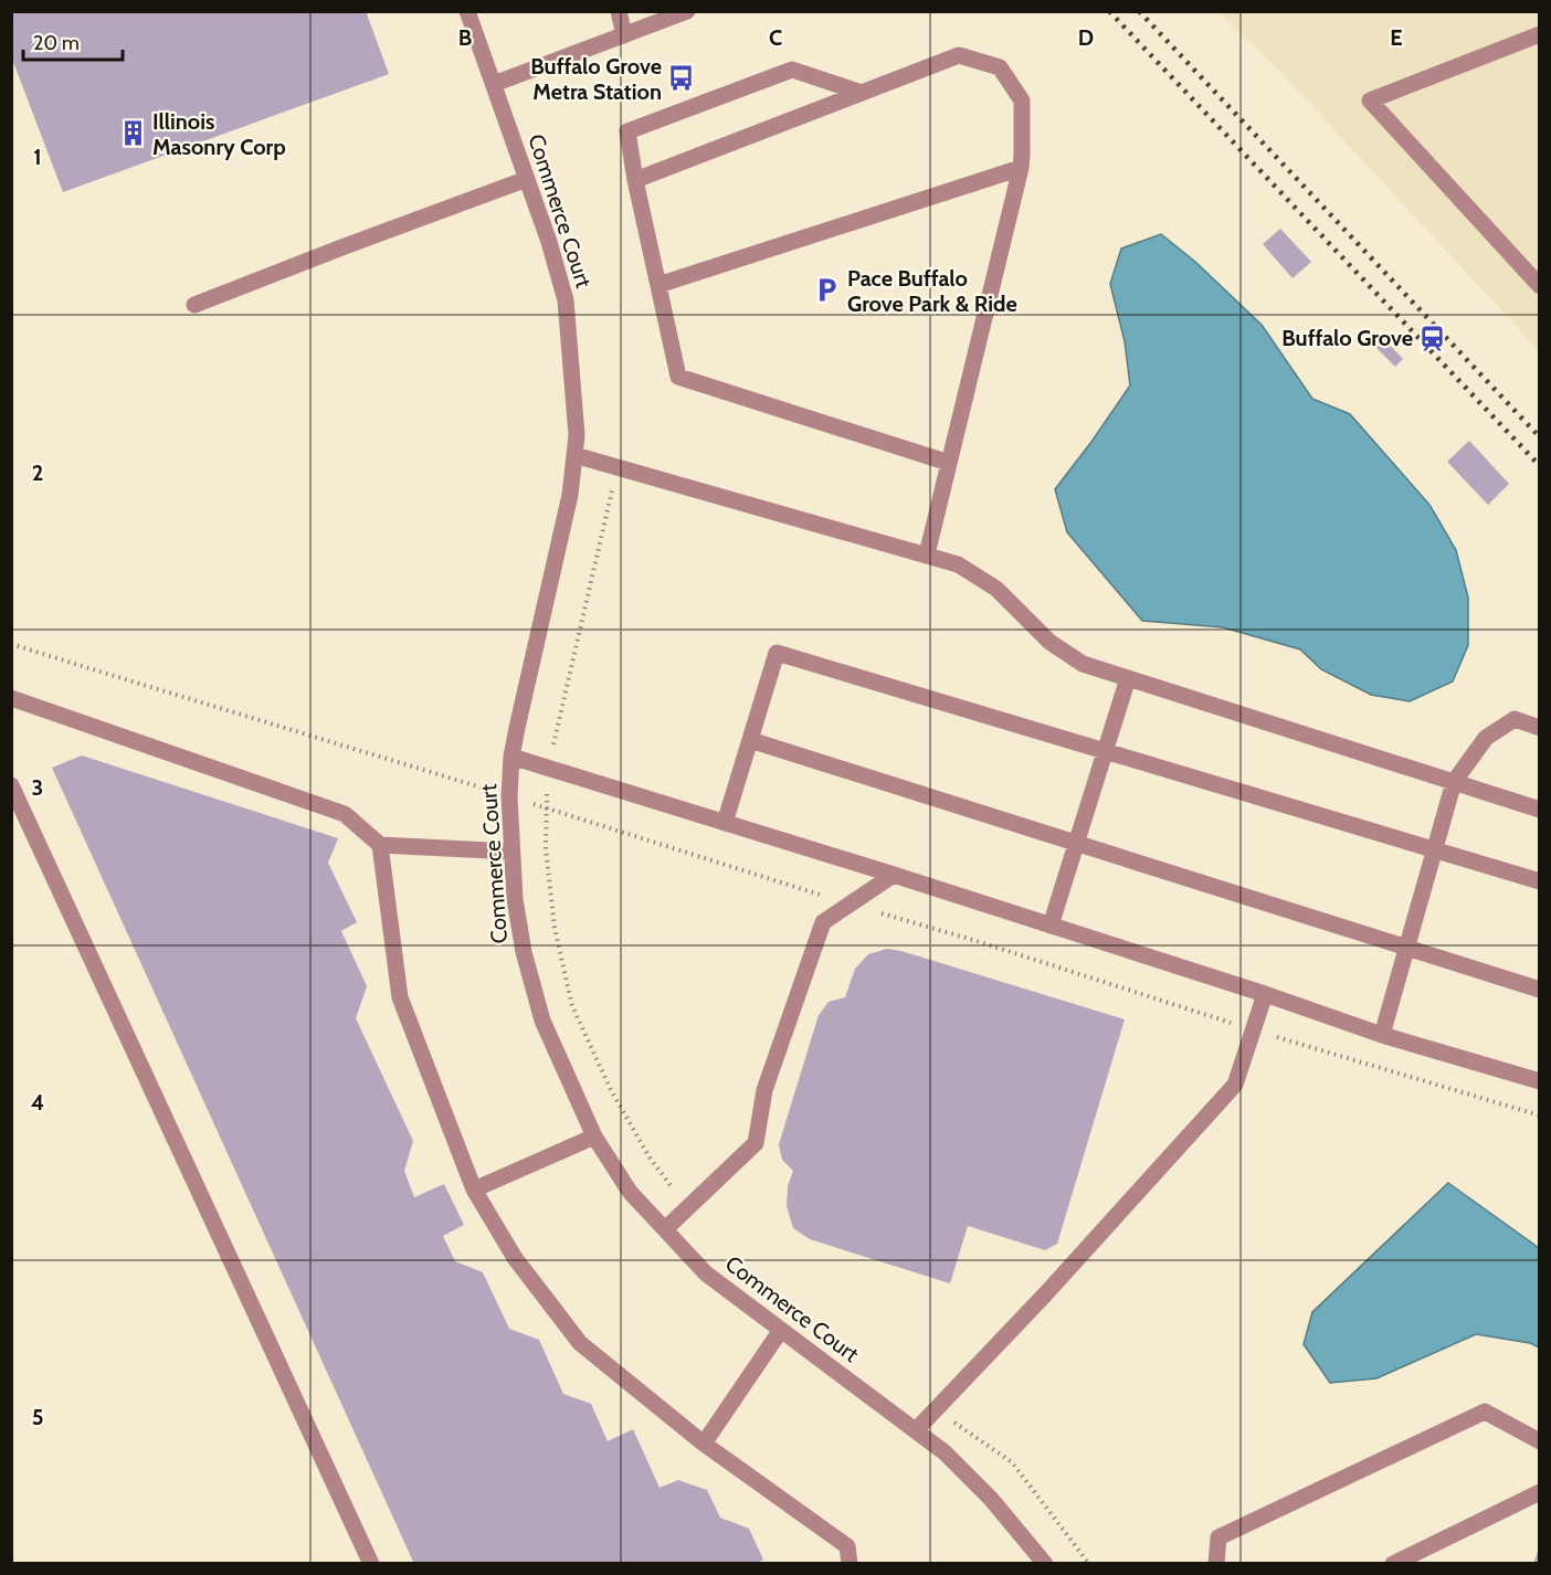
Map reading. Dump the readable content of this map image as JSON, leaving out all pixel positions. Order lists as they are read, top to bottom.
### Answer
{
  "streets": {
    "lane": ["Commerce Court"]
  },
  "places": {
    "bus stop": ["Buffalo Grove Metra Station"],
    "building": ["Illinois Masonry Corp"],
    "parking": ["Pace Buffalo Grove Park & Ride"],
    "station": ["Buffalo Grove"]
  },
  "scale_bar": "20 m",
  "grid": {
    "columns": [
      "B",
      "C",
      "D",
      "E"
    ],
    "rows": [
      "1",
      "2",
      "3",
      "4",
      "5"
    ]
  }
}
